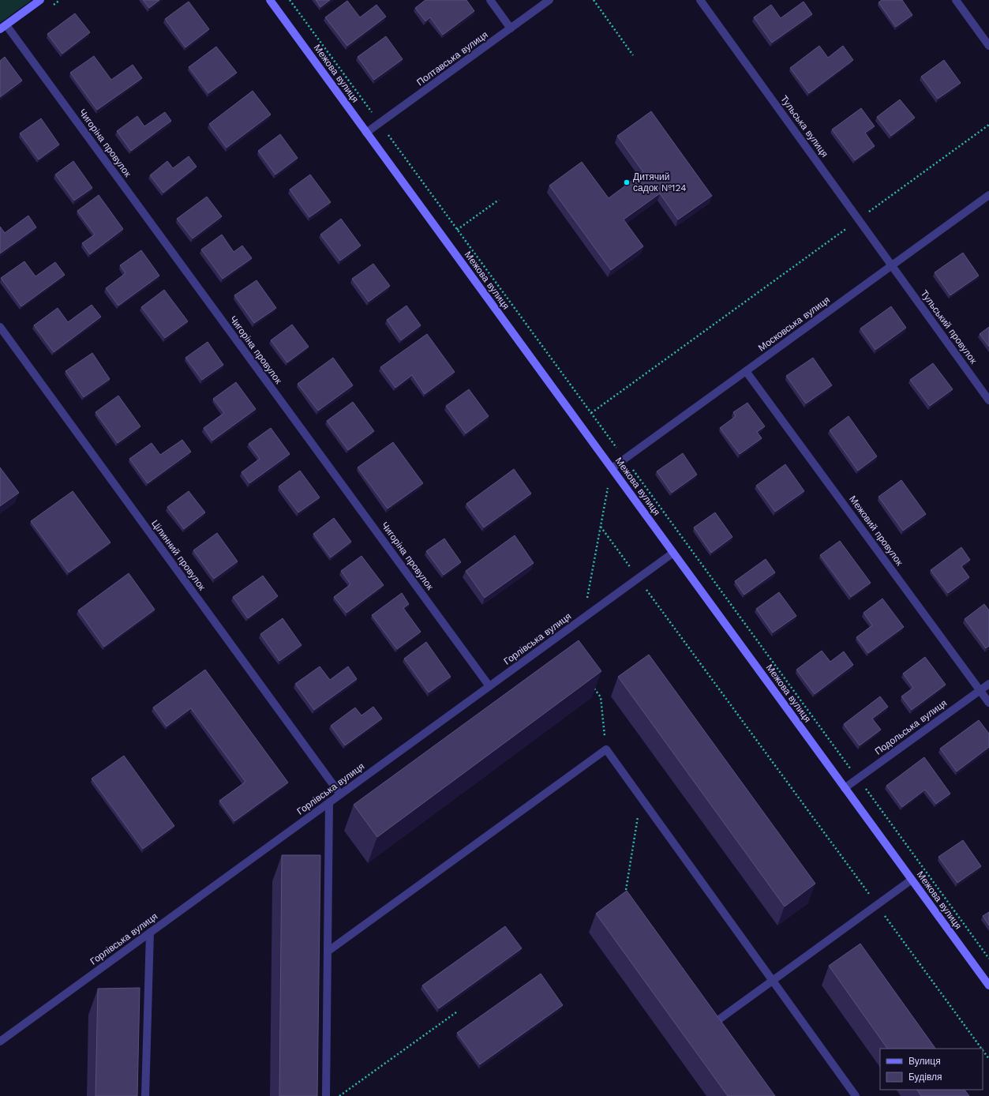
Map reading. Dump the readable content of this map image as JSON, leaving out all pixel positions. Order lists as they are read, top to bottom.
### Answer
{
  "streets": {
    "street": [
      "Полтавська вулиця",
      "Межова вулиця",
      "Тульська вулиця",
      "Чигоріна провулок",
      "Московська вулиця",
      "Тульський провулок",
      "Межовий провулок",
      "Цілинний провулок",
      "Горлівська вулиця",
      "Подольська вулиця"
    ]
  },
  "crossings": [
    ["Полтавська вулиця", "Межова вулиця"],
    ["Межова вулиця", "Московська вулиця"],
    ["Межова вулиця", "Горлівська вулиця"],
    ["Межова вулиця", "Подольська вулиця"],
    ["Тульська вулиця", "Московська вулиця"],
    ["Тульська вулиця", "Тульський провулок"],
    ["Чигоріна провулок", "Горлівська вулиця"],
    ["Московська вулиця", "Тульський провулок"],
    ["Московська вулиця", "Межовий провулок"],
    ["Межовий провулок", "Подольська вулиця"],
    ["Цілинний провулок", "Горлівська вулиця"]
  ],
  "places": ["Дитячий садок №124"],
  "legend": ["Вулиця", "Будівля"]
}
